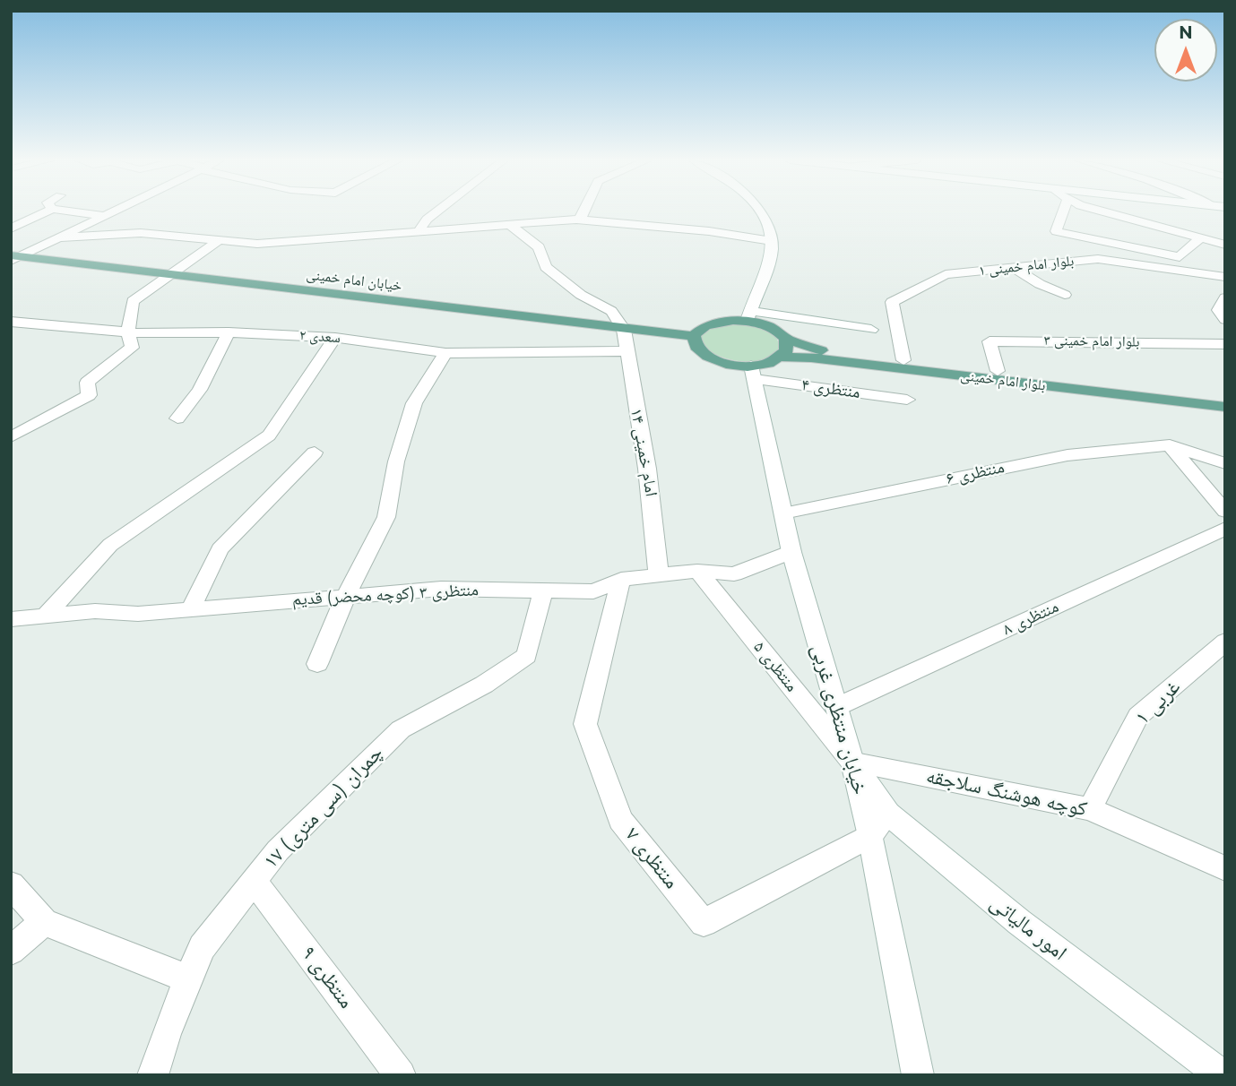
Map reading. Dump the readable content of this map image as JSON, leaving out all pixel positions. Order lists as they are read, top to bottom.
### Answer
{
  "streets": {
    "main road": ["خیابان امام خمینی", "بلوار امام خمینی"],
    "street": [
      "بلوار امام خمینی ۱",
      "سعدی ۲",
      "بلوار امام خمینی ۳",
      "منتظری ۴",
      "امام خمینی ۱۴",
      "منتظری ۶",
      "منتظری ۳ (کوچه محضر) قدیم",
      "منتظری ۸",
      "منتظری ۵",
      "غربی ۱",
      "خیابان منتظری غربی",
      "کوچه هوشنگ سلاجقه",
      "چمران (سی متری) ۱۷",
      "منتظری ۷",
      "امور مالیاتی",
      "منتظری ۹"
    ]
  },
  "crossings": [
    ["بلوار امام خمینی ۱", "بلوار امام خمینی"],
    ["خیابان امام خمینی", "امام خمینی ۱۴"],
    ["سعدی ۲", "امام خمینی ۱۴"],
    ["بلوار امام خمینی ۳", "بلوار امام خمینی"],
    ["بلوار امام خمینی", "منتظری ۴"],
    ["بلوار امام خمینی", "خیابان منتظری غربی"],
    ["منتظری ۴", "خیابان منتظری غربی"],
    ["امام خمینی ۱۴", "منتظری ۳ (کوچه محضر) قدیم"],
    ["منتظری ۶", "خیابان منتظری غربی"],
    ["منتظری ۳ (کوچه محضر) قدیم", "منتظری ۵"],
    ["منتظری ۳ (کوچه محضر) قدیم", "خیابان منتظری غربی"],
    ["منتظری ۳ (کوچه محضر) قدیم", "چمران (سی متری) ۱۷"],
    ["منتظری ۳ (کوچه محضر) قدیم", "منتظری ۷"],
    ["منتظری ۸", "خیابان منتظری غربی"],
    ["منتظری ۵", "خیابان منتظری غربی"],
    ["منتظری ۵", "کوچه هوشنگ سلاجقه"],
    ["منتظری ۵", "امور مالیاتی"],
    ["غربی ۱", "کوچه هوشنگ سلاجقه"],
    ["خیابان منتظری غربی", "کوچه هوشنگ سلاجقه"],
    ["خیابان منتظری غربی", "منتظری ۷"],
    ["خیابان منتظری غربی", "امور مالیاتی"],
    ["کوچه هوشنگ سلاجقه", "امور مالیاتی"],
    ["چمران (سی متری) ۱۷", "منتظری ۹"],
    ["منتظری ۷", "امور مالیاتی"]
  ],
  "north": "top"
}
